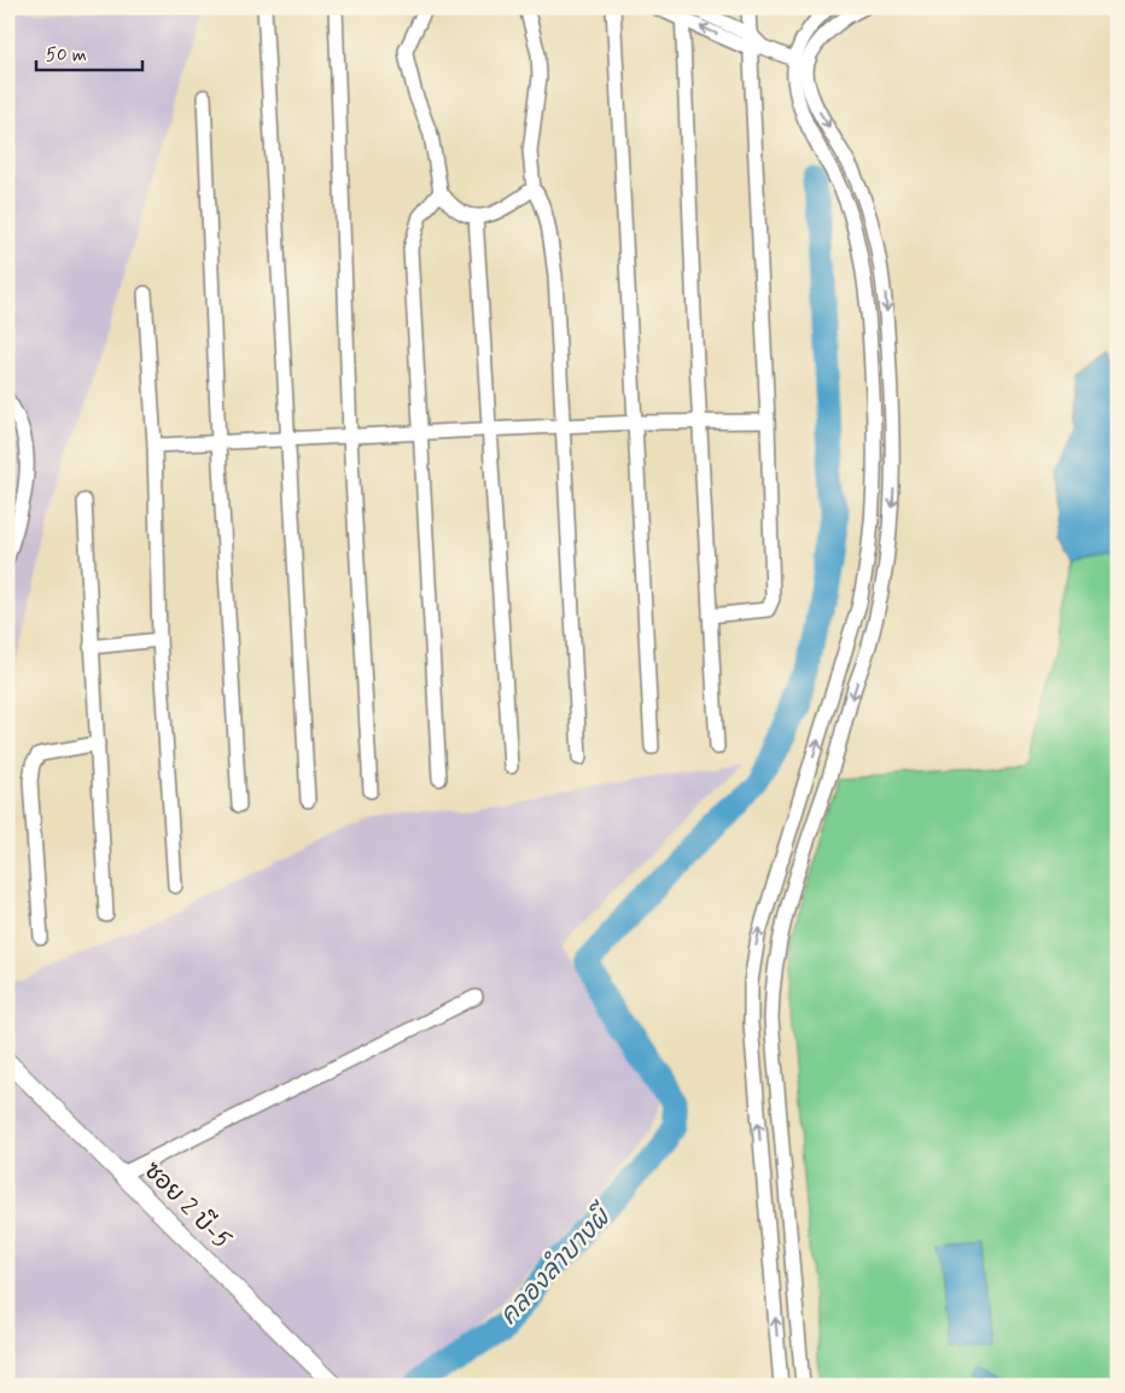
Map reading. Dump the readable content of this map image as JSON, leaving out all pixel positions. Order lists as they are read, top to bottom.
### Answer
{
  "streets": {
    "street": ["ซอย 2 บี-5"]
  },
  "water": ["คลองลำบางผี"],
  "scale_bar": "50 m"
}
